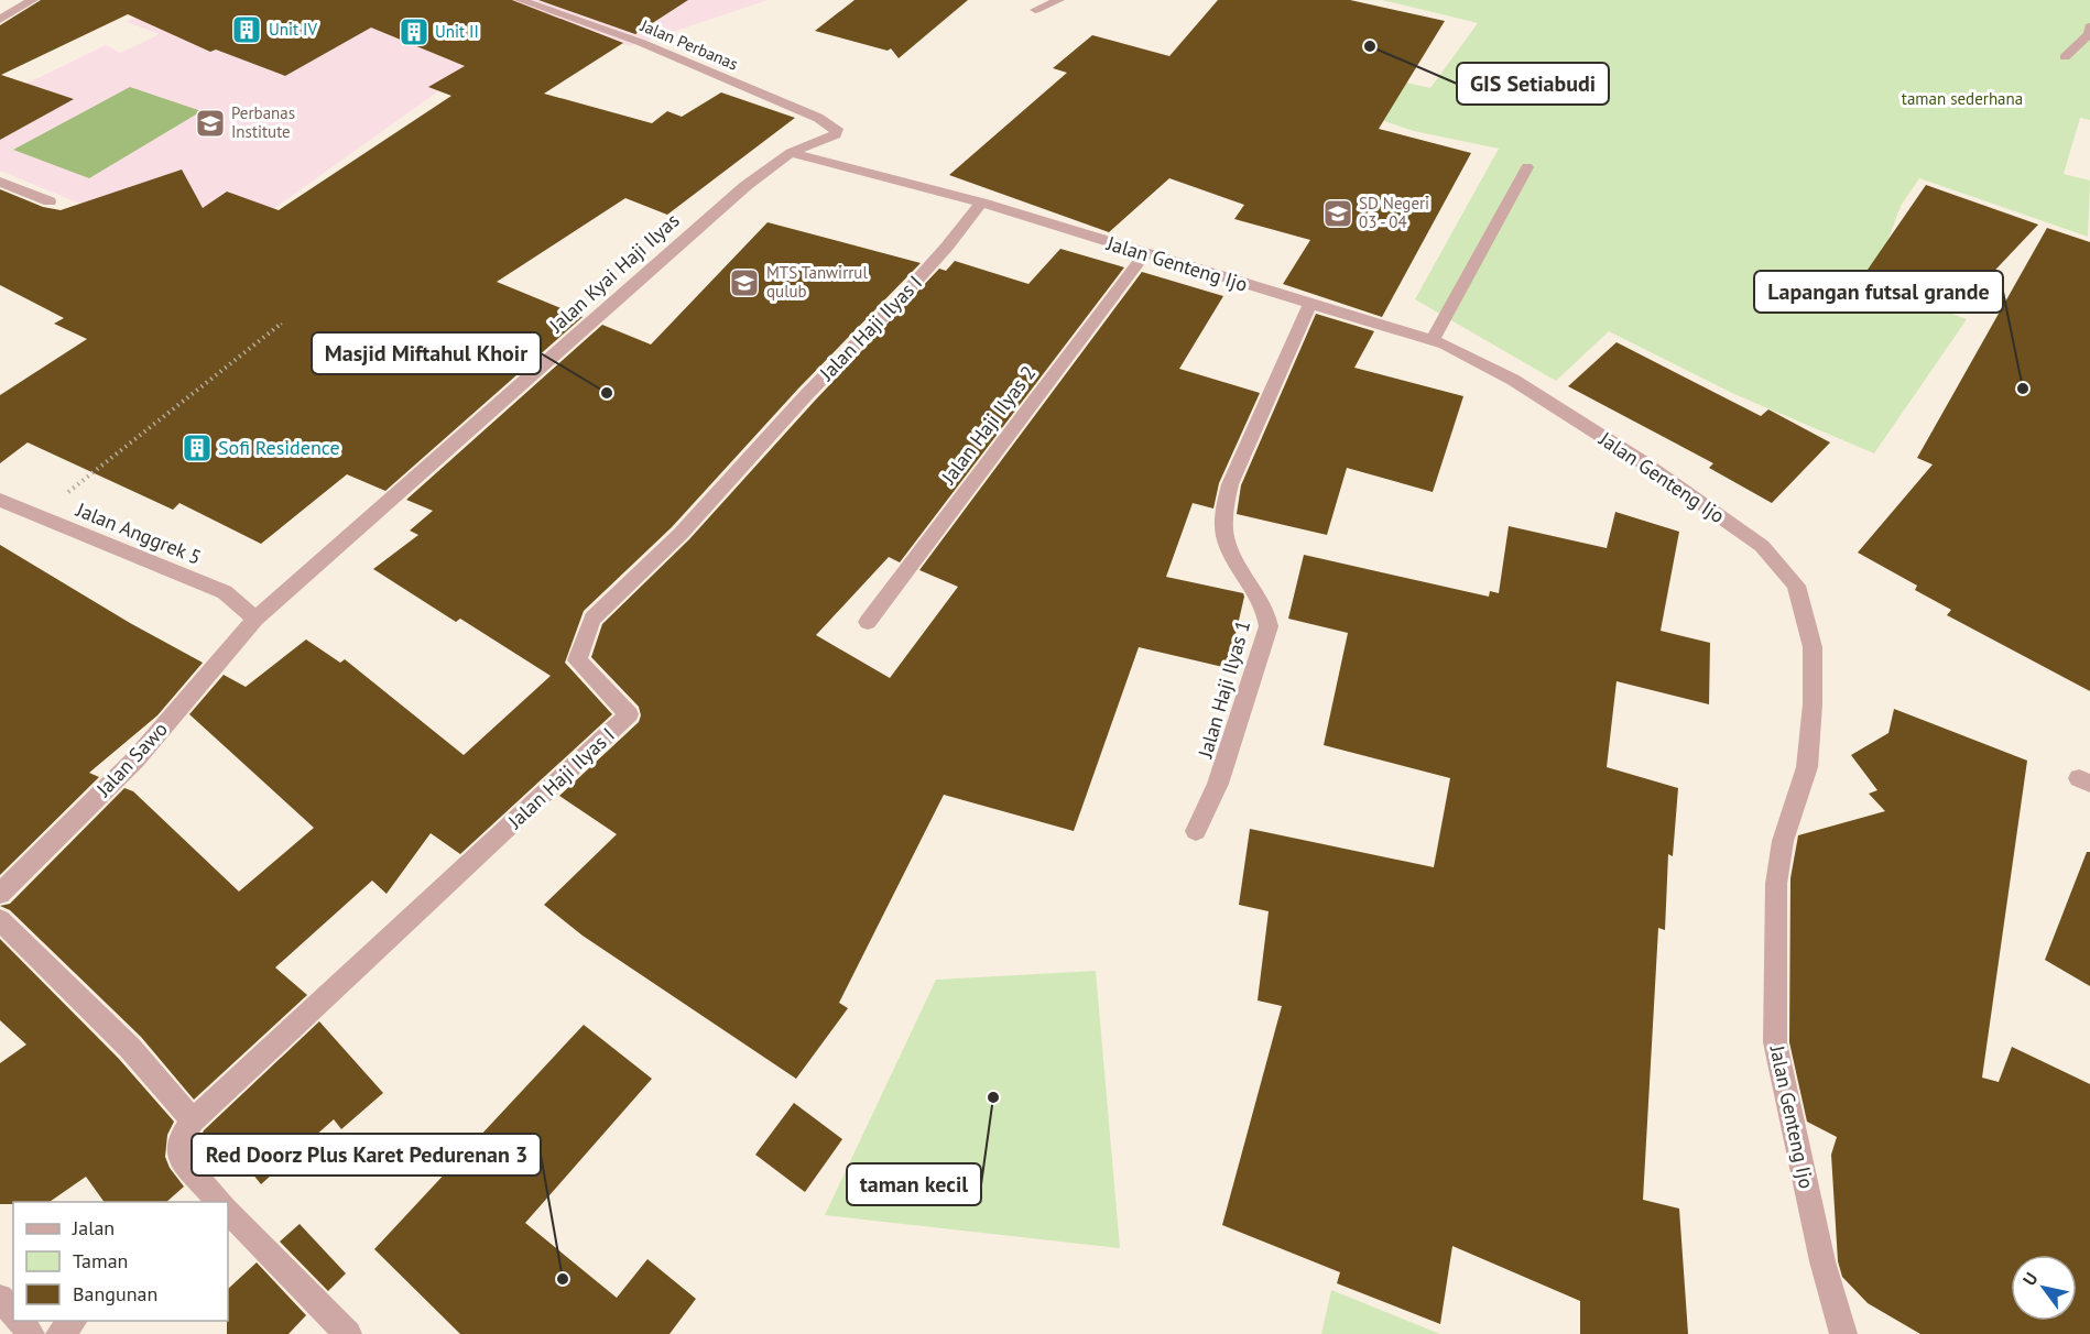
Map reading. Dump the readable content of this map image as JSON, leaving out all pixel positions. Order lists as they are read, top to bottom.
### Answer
{
  "streets": {
    "street": [
      "Jalan Perbanas",
      "Jalan Genteng Ijo",
      "Jalan Kyai Haji Ilyas",
      "Jalan Haji Ilyas I",
      "Jalan Haji Ilyas 2",
      "Jalan Anggrek 5",
      "Jalan Haji Ilyas 1",
      "Jalan Sawo"
    ]
  },
  "crossings": [
    ["Jalan Perbanas", "Jalan Kyai Haji Ilyas"],
    ["Jalan Genteng Ijo", "Jalan Kyai Haji Ilyas"],
    ["Jalan Genteng Ijo", "Jalan Haji Ilyas I"],
    ["Jalan Genteng Ijo", "Jalan Haji Ilyas 2"],
    ["Jalan Genteng Ijo", "Jalan Haji Ilyas 1"],
    ["Jalan Kyai Haji Ilyas", "Jalan Anggrek 5"],
    ["Jalan Kyai Haji Ilyas", "Jalan Sawo"],
    ["Jalan Anggrek 5", "Jalan Sawo"]
  ],
  "parks": ["taman sederhana"],
  "places": {
    "building": ["Unit IV", "Unit II", "Sofi Residence"],
    "other": [
      "GIS Setiabudi",
      "Lapangan futsal grande",
      "Masjid Miftahul Khoir",
      "taman kecil",
      "Red Doorz Plus Karet Pedurenan 3"
    ],
    "school or university": ["Perbanas Institute", "SD Negeri 03 - 04", "MTS Tanwirrul qulub"]
  },
  "legend": ["Jalan", "Taman", "Bangunan"],
  "north": "top left"
}
